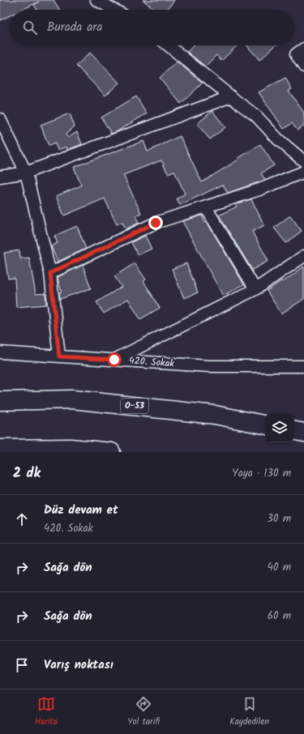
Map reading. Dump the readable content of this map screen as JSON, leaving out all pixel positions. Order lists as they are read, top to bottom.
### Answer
{
  "streets": {
    "highway": ["O-53"],
    "street": ["420. Sokak"]
  },
  "page": {
    "search": "Burada ara",
    "heading": ["2 dk", "Yaya · 130 m"],
    "list": [
      ["Düz devam et", "420. Sokak", "30 m"],
      ["Sağa dön", "40 m"],
      ["Sağa dön", "60 m"],
      "Varış noktası"
    ],
    "nav": ["Harita", "Yol tarifi", "Kaydedilen"]
  }
}
